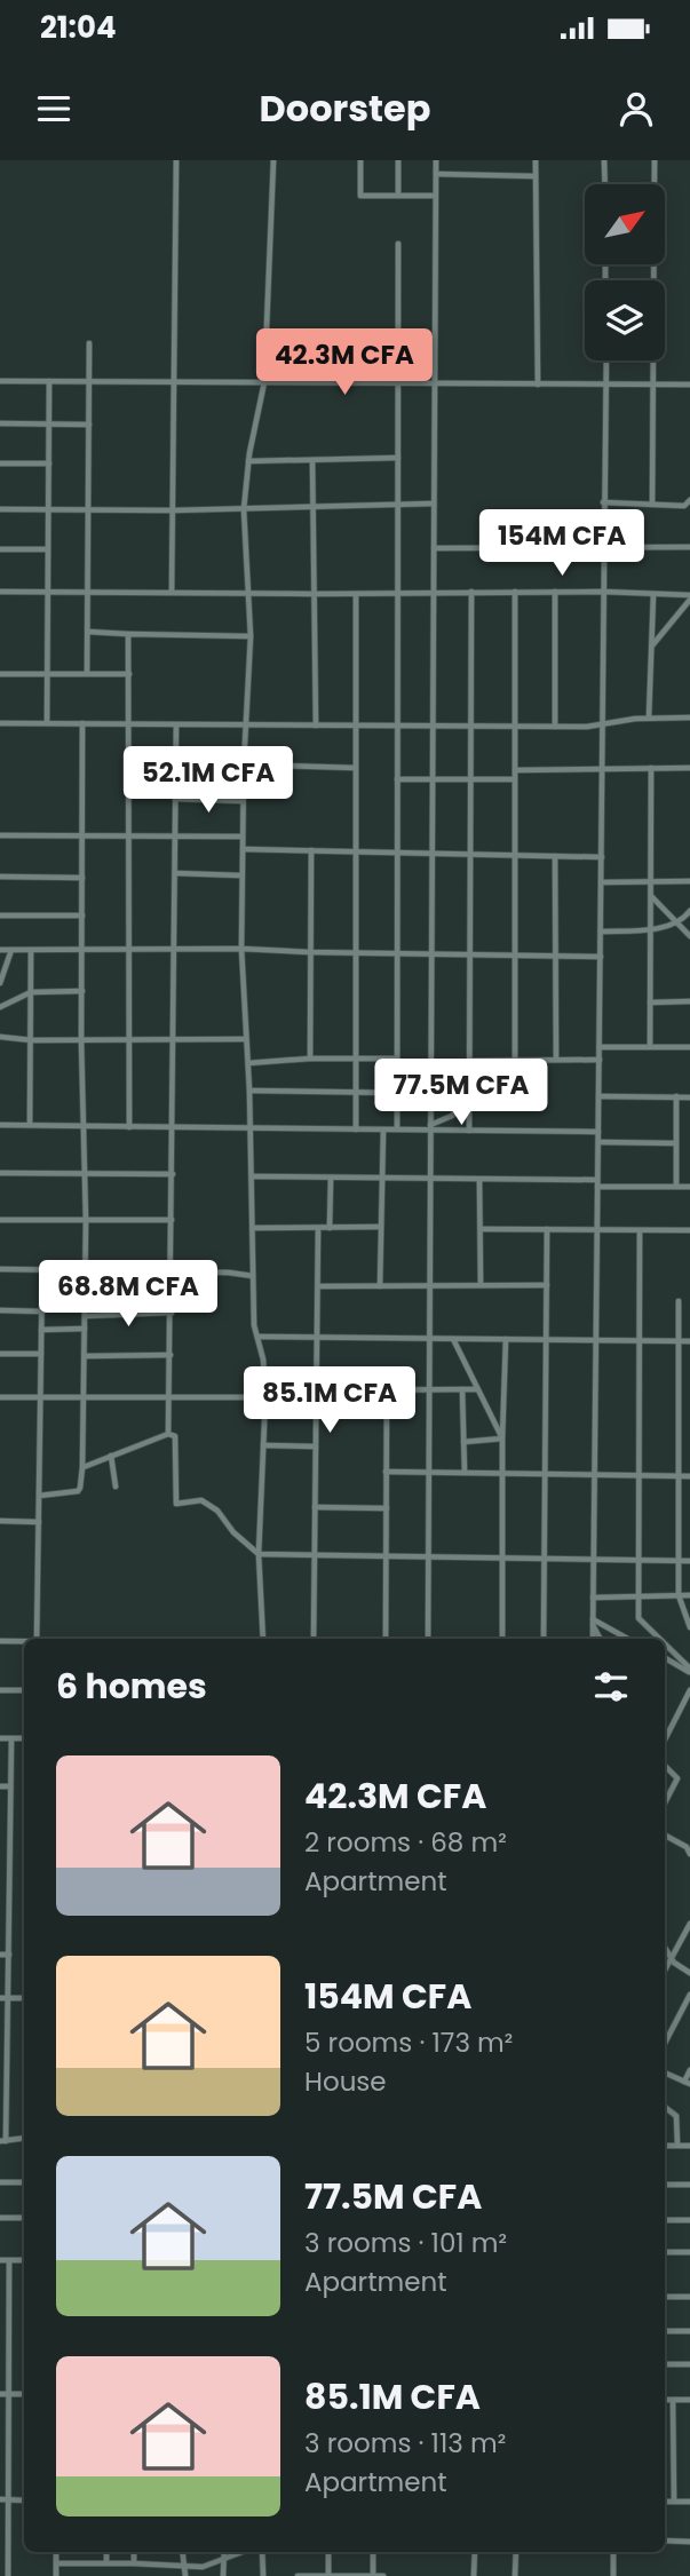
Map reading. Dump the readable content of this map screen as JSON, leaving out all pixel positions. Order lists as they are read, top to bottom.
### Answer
{
  "north": "top right",
  "page": {
    "status": "21:04",
    "header": "Doorstep",
    "price": [
      "42.3M CFA",
      "154M CFA",
      "52.1M CFA",
      "77.5M CFA",
      "68.8M CFA",
      "85.1M CFA"
    ],
    "heading": "6 homes",
    "list": [
      {
        "name": "42.3M CFA",
        "note": "2 rooms · 68 m² · Apartment"
      },
      {
        "name": "154M CFA",
        "note": "5 rooms · 173 m² · House"
      },
      {
        "name": "77.5M CFA",
        "note": "3 rooms · 101 m² · Apartment"
      },
      {
        "name": "85.1M CFA",
        "note": "3 rooms · 113 m² · Apartment"
      }
    ]
  }
}
